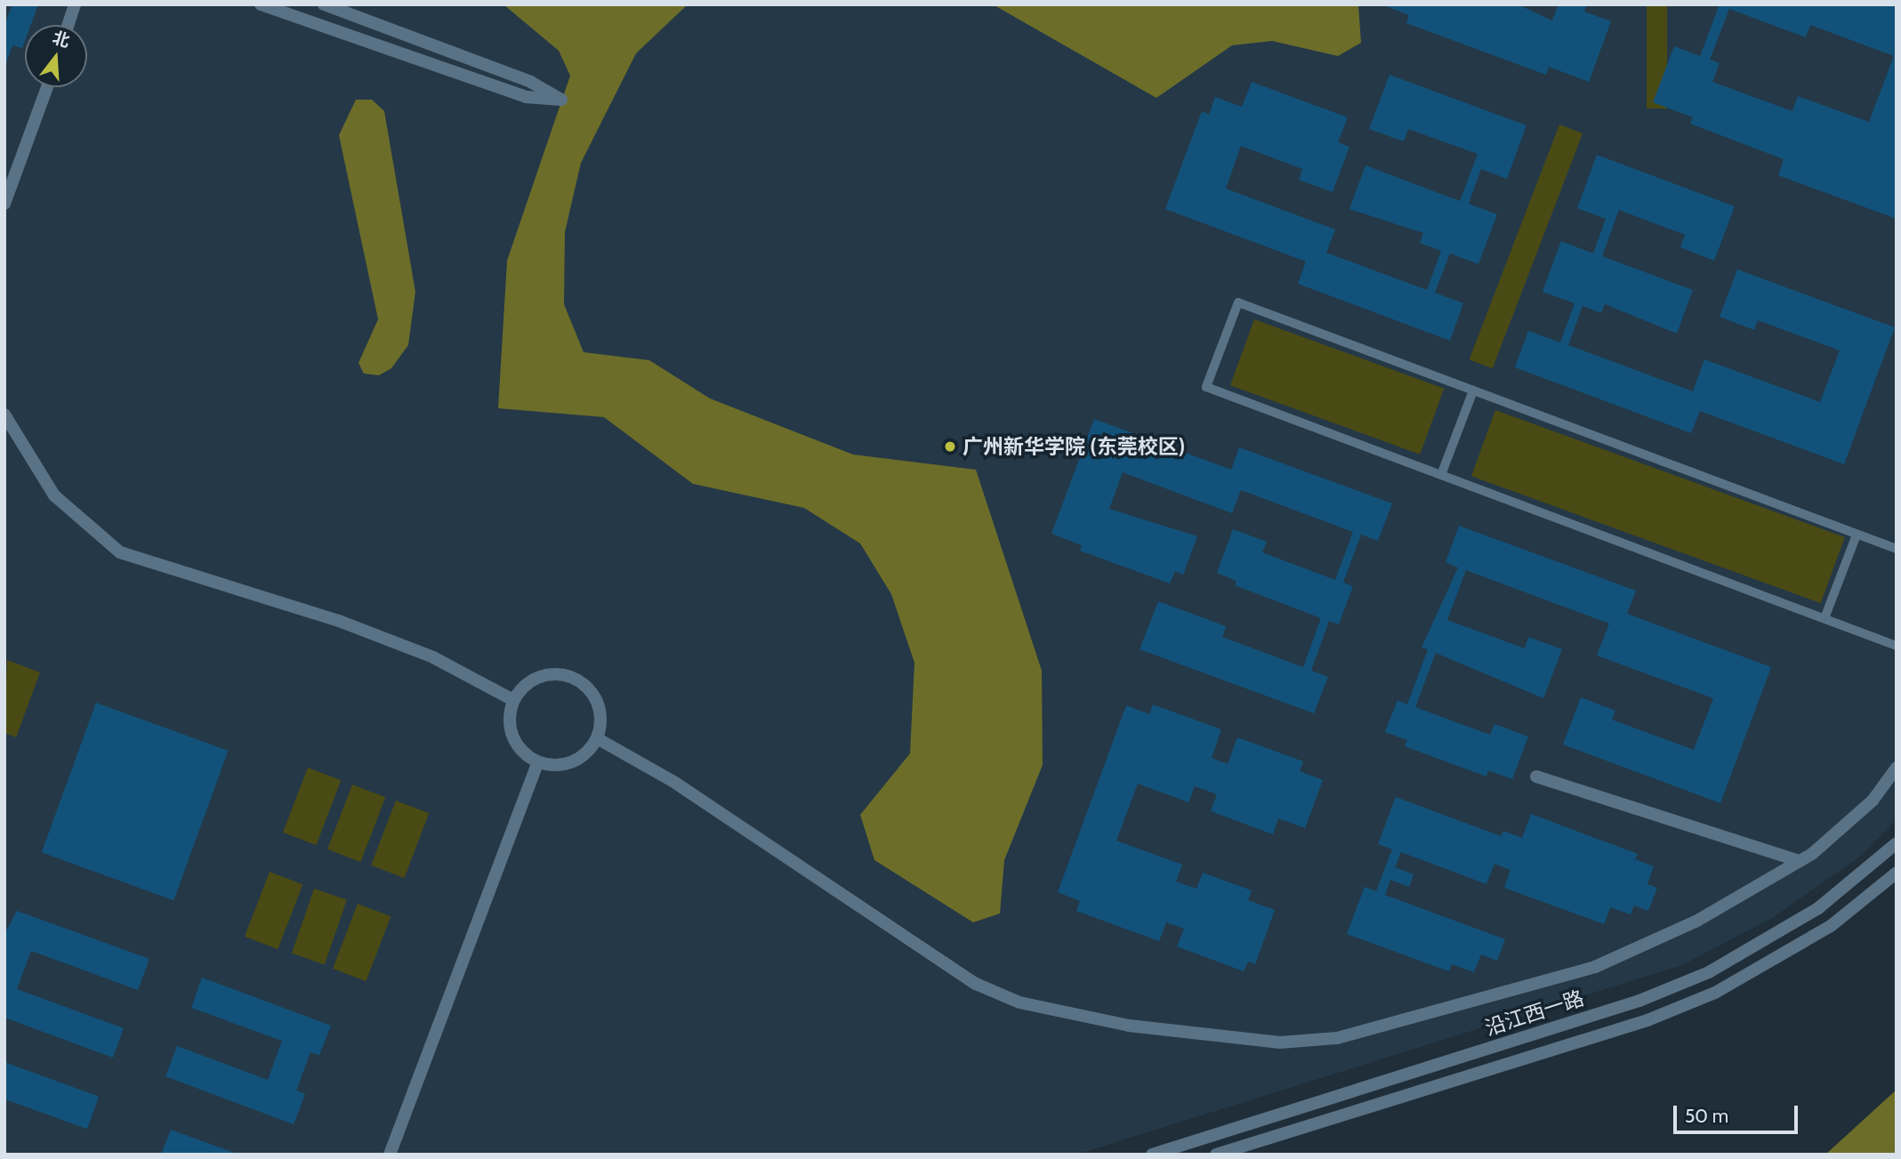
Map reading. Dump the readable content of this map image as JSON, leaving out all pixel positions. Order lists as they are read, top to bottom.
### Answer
{
  "streets": {
    "street": ["沿江西一路"]
  },
  "places": ["广州新华学院 (东莞校区)"],
  "scale_bar": "50 m",
  "north": "top"
}
